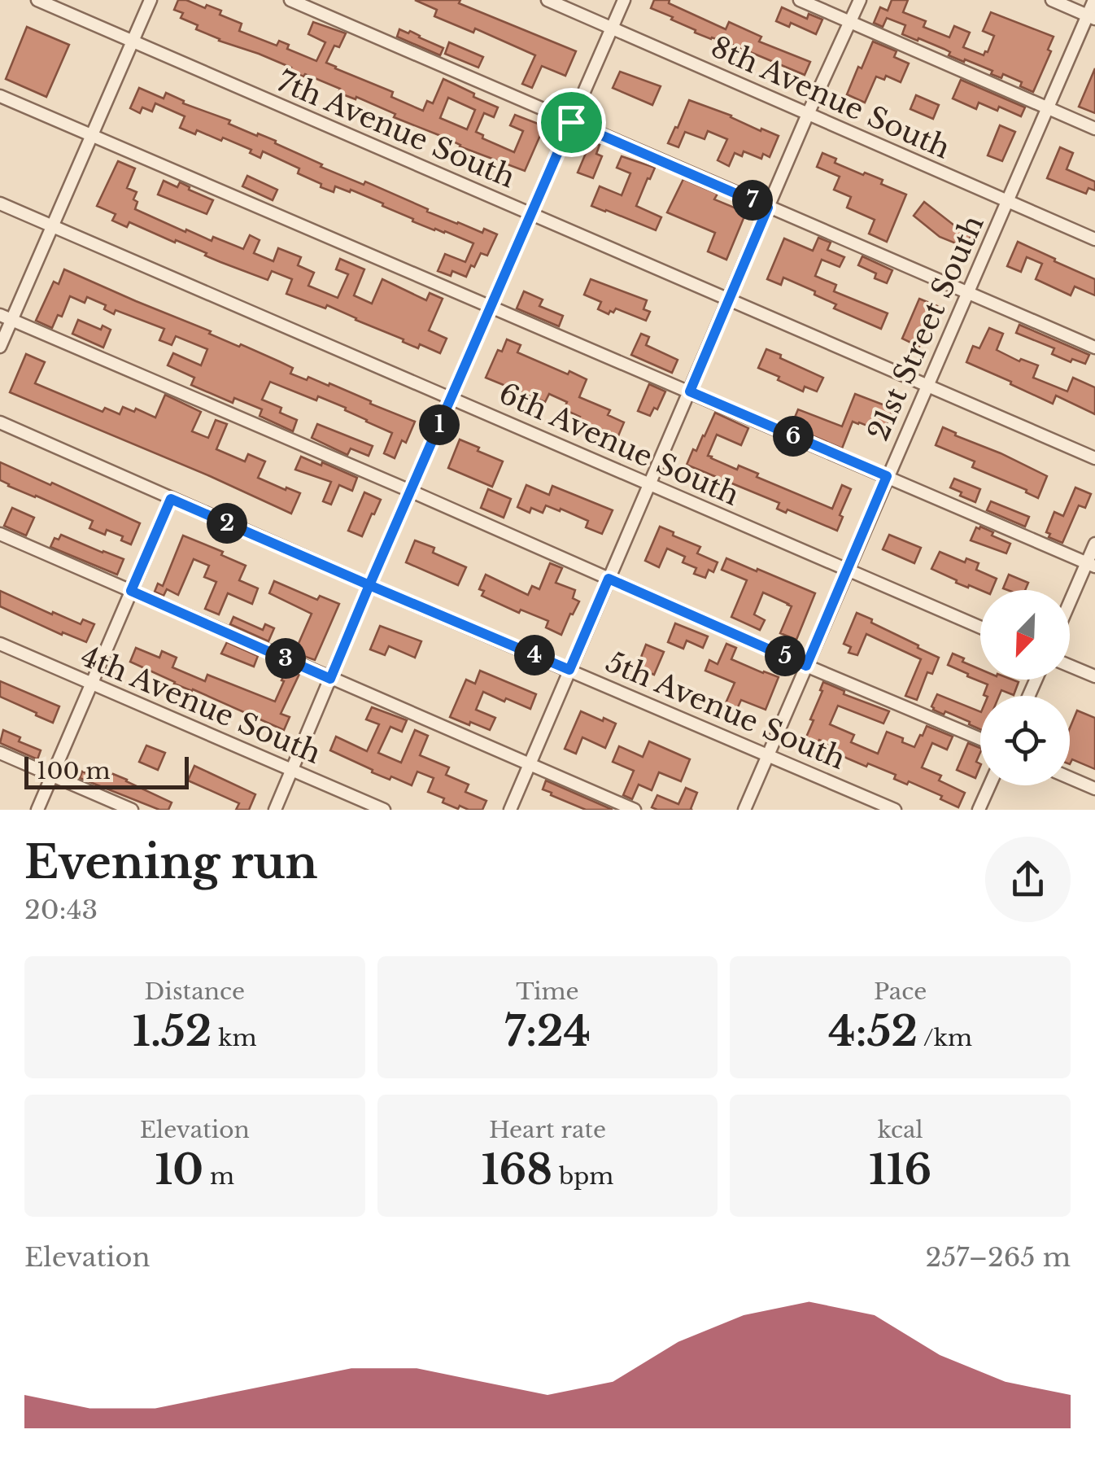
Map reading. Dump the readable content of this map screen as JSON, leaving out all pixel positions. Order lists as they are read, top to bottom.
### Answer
{
  "streets": {
    "street": [
      "8th Avenue South",
      "7th Avenue South",
      "21st Street South",
      "6th Avenue South",
      "4th Avenue South",
      "5th Avenue South"
    ]
  },
  "crossings": [
    ["8th Avenue South", "21st Street South"],
    ["7th Avenue South", "21st Street South"],
    ["21st Street South", "6th Avenue South"],
    ["21st Street South", "5th Avenue South"]
  ],
  "scale_bar": "100 m",
  "north": "bottom left",
  "page": {
    "pins": [
      "7",
      "1",
      "6",
      "2",
      "4",
      "5",
      "3"
    ],
    "scale": "100 m",
    "heading": ["Evening run", "20:43"],
    "stats": [
      ["Distance", "1.52 km"],
      ["Time", "7:24"],
      ["Pace", "4:52 /km"],
      ["Elevation", "10 m"],
      ["Heart rate", "168 bpm"],
      ["kcal", "116"]
    ],
    "chart": ["Elevation", "257–265 m"]
  }
}
